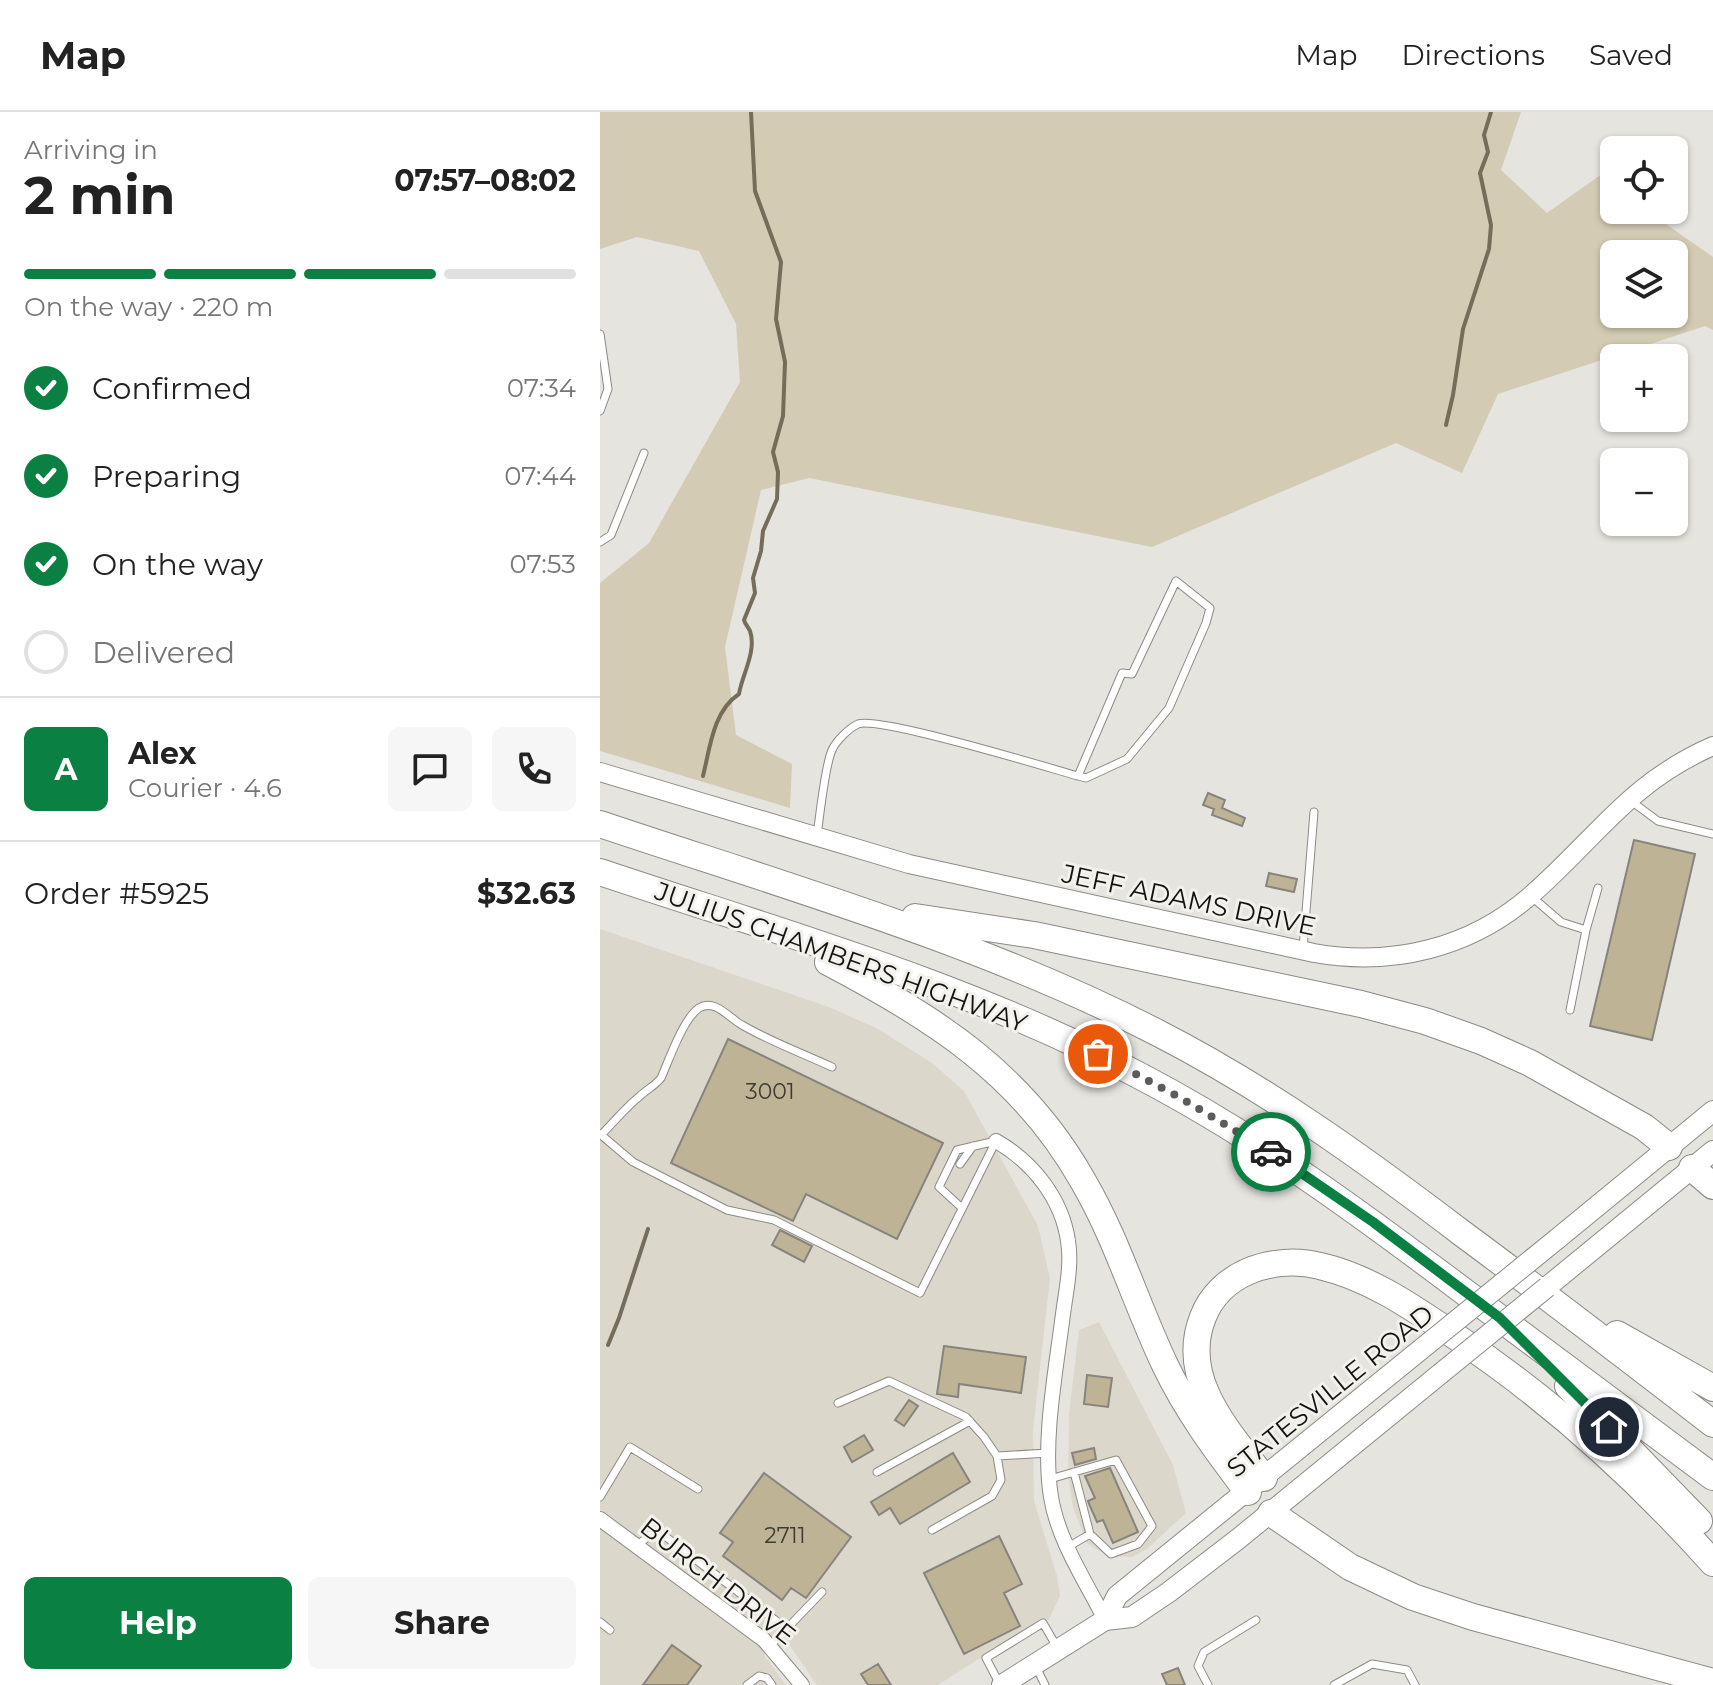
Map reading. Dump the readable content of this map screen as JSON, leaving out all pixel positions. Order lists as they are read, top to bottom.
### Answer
{
  "streets": {
    "highway": ["JULIUS CHAMBERS HIGHWAY"],
    "main road": ["STATESVILLE ROAD"],
    "street": ["JEFF ADAMS DRIVE", "BURCH DRIVE"]
  },
  "house_numbers": ["3001", "2711"],
  "page": {
    "header": "Map",
    "nav": ["Map", "Directions", "Saved"],
    "heading": ["2 min", "Arriving in", "07:57–08:02"],
    "panel": [
      "Alex",
      "Courier · 4.6",
      "Order #5925",
      "$32.63"
    ],
    "map_buttons": ["+", "−"],
    "bar": "On the way · 220 m",
    "list": [
      ["Confirmed", "07:34"],
      ["Preparing", "07:44"],
      ["On the way", "07:53"],
      "Delivered"
    ],
    "round": "A",
    "buttons": ["Help", "Share"]
  }
}
